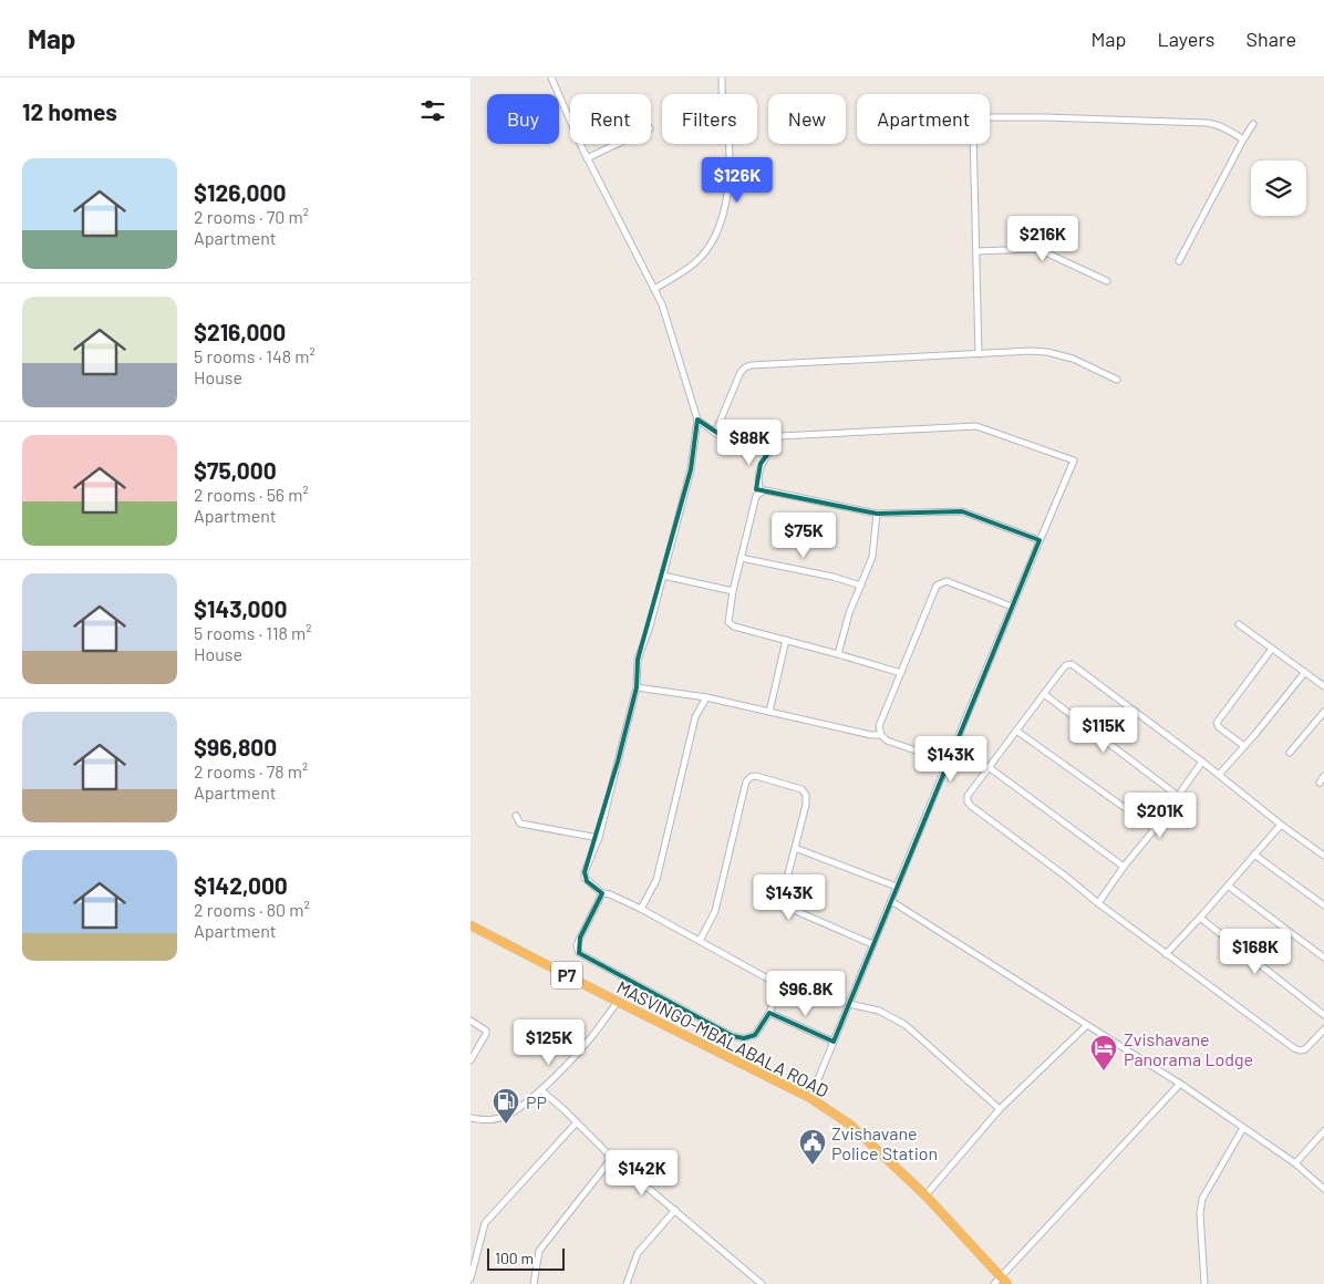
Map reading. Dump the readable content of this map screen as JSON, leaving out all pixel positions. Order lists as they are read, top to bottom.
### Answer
{
  "streets": {
    "highway": ["P7", "MASVINGO-MBALABALA ROAD"]
  },
  "places": {
    "hotel": ["Zvishavane Panorama Lodge"],
    "fuel station": ["PP"],
    "public building": ["Zvishavane Police Station"]
  },
  "scale_bar": "100 m",
  "page": {
    "header": "Map",
    "nav": ["Map", "Layers", "Share"],
    "heading": "12 homes",
    "chip": [
      "Buy",
      "Rent",
      "Filters",
      "New",
      "Apartment"
    ],
    "list": [
      {
        "name": "$126,000",
        "note": "2 rooms · 70 m² · Apartment"
      },
      {
        "name": "$216,000",
        "note": "5 rooms · 148 m² · House"
      },
      {
        "name": "$75,000",
        "note": "2 rooms · 56 m² · Apartment"
      },
      {
        "name": "$143,000",
        "note": "5 rooms · 118 m² · House"
      },
      {
        "name": "$96,800",
        "note": "2 rooms · 78 m² · Apartment"
      },
      {
        "name": "$142,000",
        "note": "2 rooms · 80 m² · Apartment"
      }
    ],
    "price": [
      "$126K",
      "$216K",
      "$88K",
      "$75K",
      "$115K",
      "$143K",
      "$201K",
      "$143K",
      "$168K",
      "$96.8K",
      "$125K",
      "$142K"
    ],
    "scale": "100 m"
  }
}
